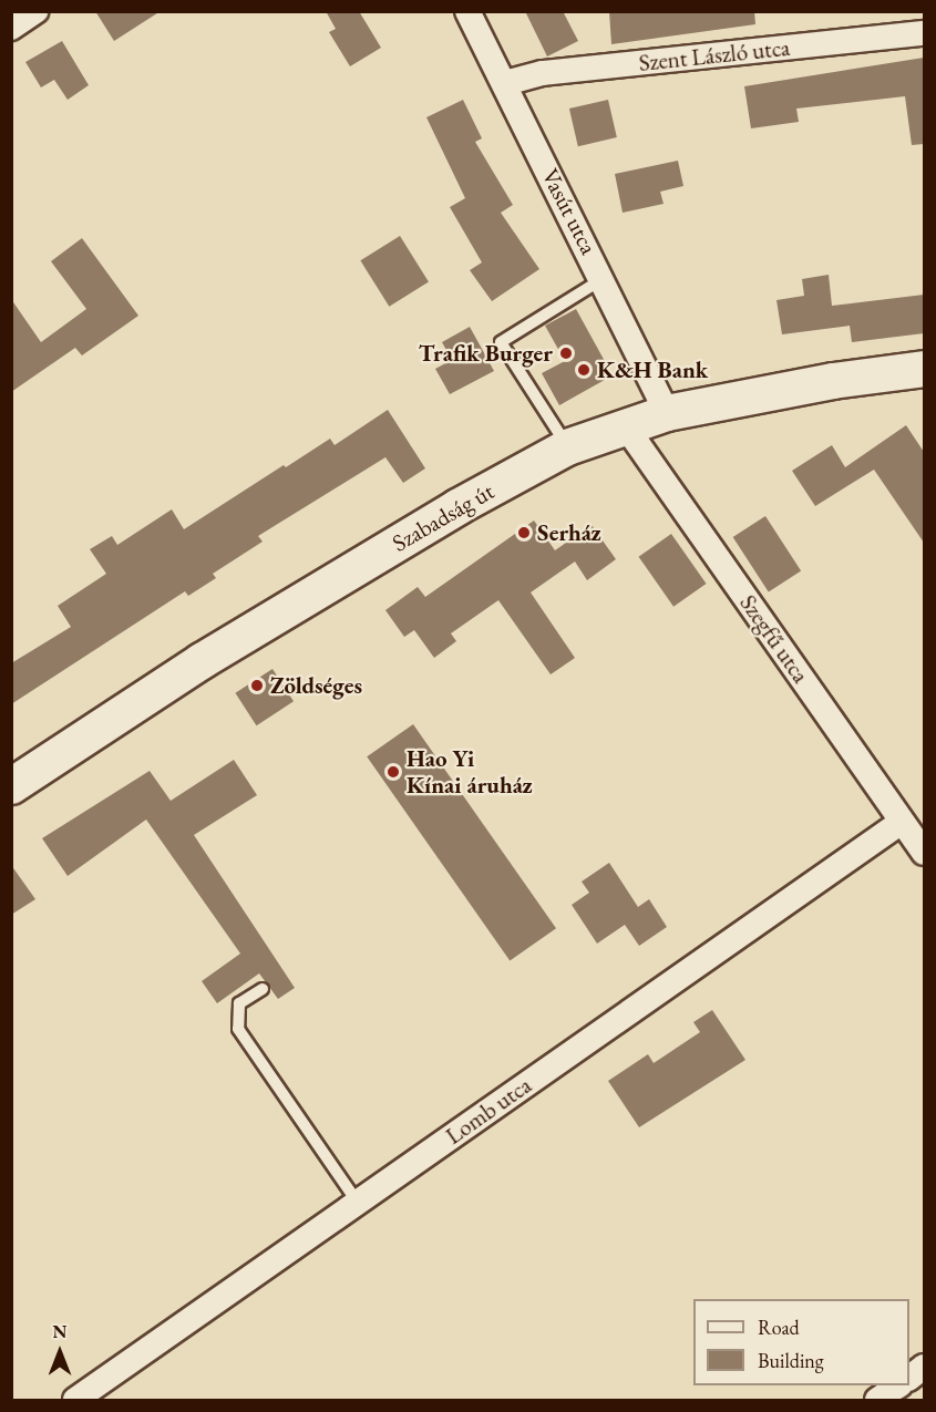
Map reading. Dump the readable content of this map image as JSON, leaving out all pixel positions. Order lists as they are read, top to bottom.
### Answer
{
  "streets": {
    "main road": ["Szabadság út"],
    "street": [
      "Szent László utca",
      "Vasút utca",
      "Szegfű utca",
      "Lomb utca"
    ]
  },
  "crossings": [
    ["Szent László utca", "Vasút utca"],
    ["Vasút utca", "Szabadság út"],
    ["Szabadság út", "Szegfű utca"],
    ["Szegfű utca", "Lomb utca"]
  ],
  "places": [
    "Trafik Burger",
    "K&H Bank",
    "Serház",
    "Zöldséges",
    "Hao Yi Kínai áruház"
  ],
  "legend": ["Road", "Building"],
  "north": "top"
}
